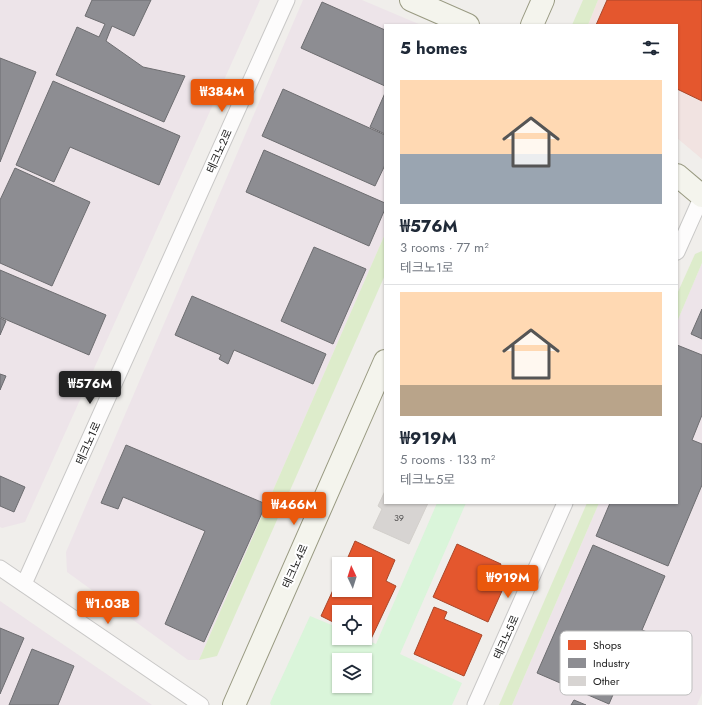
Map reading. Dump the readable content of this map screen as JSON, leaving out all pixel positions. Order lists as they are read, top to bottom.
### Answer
{
  "streets": {
    "main road": ["테크노4로"],
    "street": ["테크노2로", "테크노1로", "테크노5로"]
  },
  "crossings": [
    ["테크노2로", "테크노1로"]
  ],
  "house_numbers": ["39"],
  "legend": ["Shops", "Industry", "Other"],
  "north": "top",
  "page": {
    "heading": "5 homes",
    "list": [
      {
        "name": "₩576M",
        "note": "3 rooms · 77 m² · 테크노1로"
      },
      {
        "name": "₩919M",
        "note": "5 rooms · 133 m² · 테크노5로"
      }
    ],
    "price": [
      "₩384M",
      "₩576M",
      "₩466M",
      "₩919M",
      "₩1.03B"
    ]
  }
}
